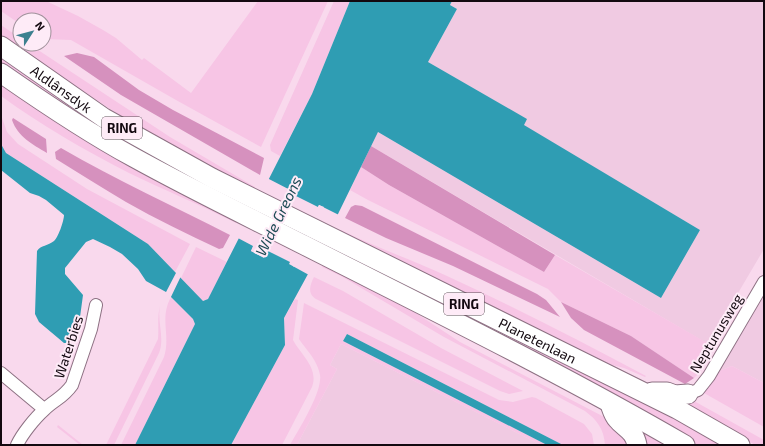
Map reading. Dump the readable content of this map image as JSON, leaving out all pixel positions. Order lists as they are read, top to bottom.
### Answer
{
  "streets": {
    "main road": ["Aldlânsdyk", "RING", "Planetenlaan"],
    "street": ["Neptunusweg", "Waterbies"]
  },
  "crossings": [
    ["Aldlânsdyk", "Planetenlaan"]
  ],
  "water": ["Wide Greons"],
  "north": "top right"
}
